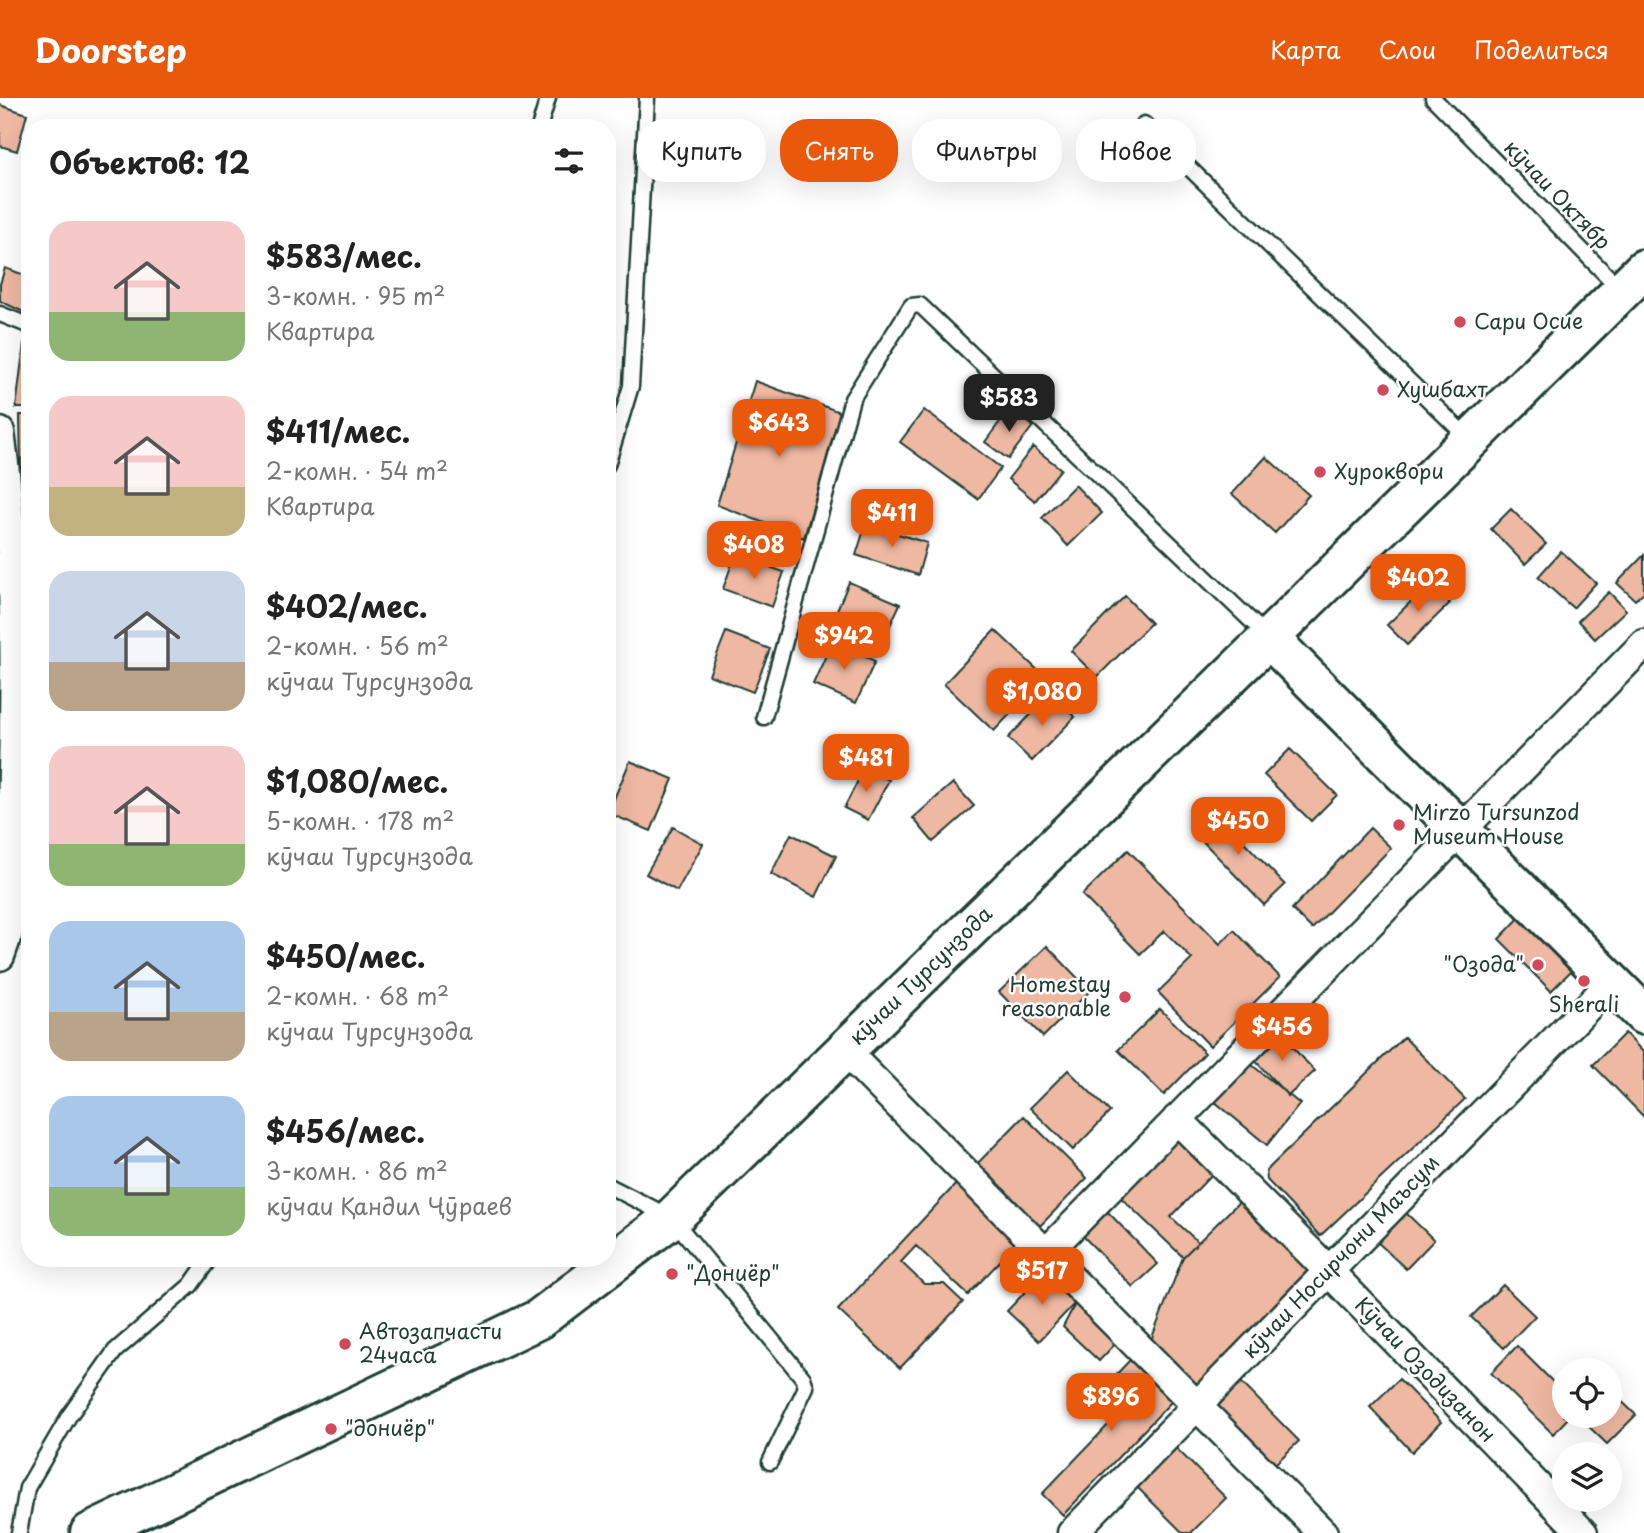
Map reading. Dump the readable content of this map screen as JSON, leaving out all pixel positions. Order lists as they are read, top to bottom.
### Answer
{
  "streets": {
    "main road": ["кӯчаи Турсунзода"],
    "street": ["кӯчаи Носирчони Маъсум", "Кӯчаи Озодизанон"],
    "lane": ["кӯчаи Октябр"]
  },
  "crossings": [
    ["кӯчаи Октябр", "кӯчаи Турсунзода"],
    ["кӯчаи Носирчони Маъсум", "Кӯчаи Озодизанон"]
  ],
  "places": [
    "Сари Осие",
    "Хушбахт",
    "Хуроквори",
    "Mirzo Tursunzod Museum House",
    "\"Озода\"",
    "Sherali",
    "Homestay reasonable",
    "\"Дониёр\"",
    "Автозапчасти 24часа",
    "\"дониёр\""
  ],
  "page": {
    "header": "Doorstep",
    "nav": ["Карта", "Слои", "Поделиться"],
    "chip": [
      "Купить",
      "Снять",
      "Фильтры",
      "Новое"
    ],
    "heading": "Объектов: 12",
    "list": [
      {
        "name": "$583/мес.",
        "note": "3-комн. · 95 m² · Квартира"
      },
      {
        "name": "$411/мес.",
        "note": "2-комн. · 54 m² · Квартира"
      },
      {
        "name": "$402/мес.",
        "note": "2-комн. · 56 m² · кӯчаи Турсунзода"
      },
      {
        "name": "$1,080/мес.",
        "note": "5-комн. · 178 m² · кӯчаи Турсунзода"
      },
      {
        "name": "$450/мес.",
        "note": "2-комн. · 68 m² · кӯчаи Турсунзода"
      },
      {
        "name": "$456/мес.",
        "note": "3-комн. · 86 m² · кӯчаи Қандил Ҷӯраев"
      }
    ],
    "price": [
      "$583",
      "$643",
      "$411",
      "$408",
      "$402",
      "$942",
      "$1,080",
      "$481",
      "$450",
      "$456",
      "$517",
      "$896"
    ]
  }
}
